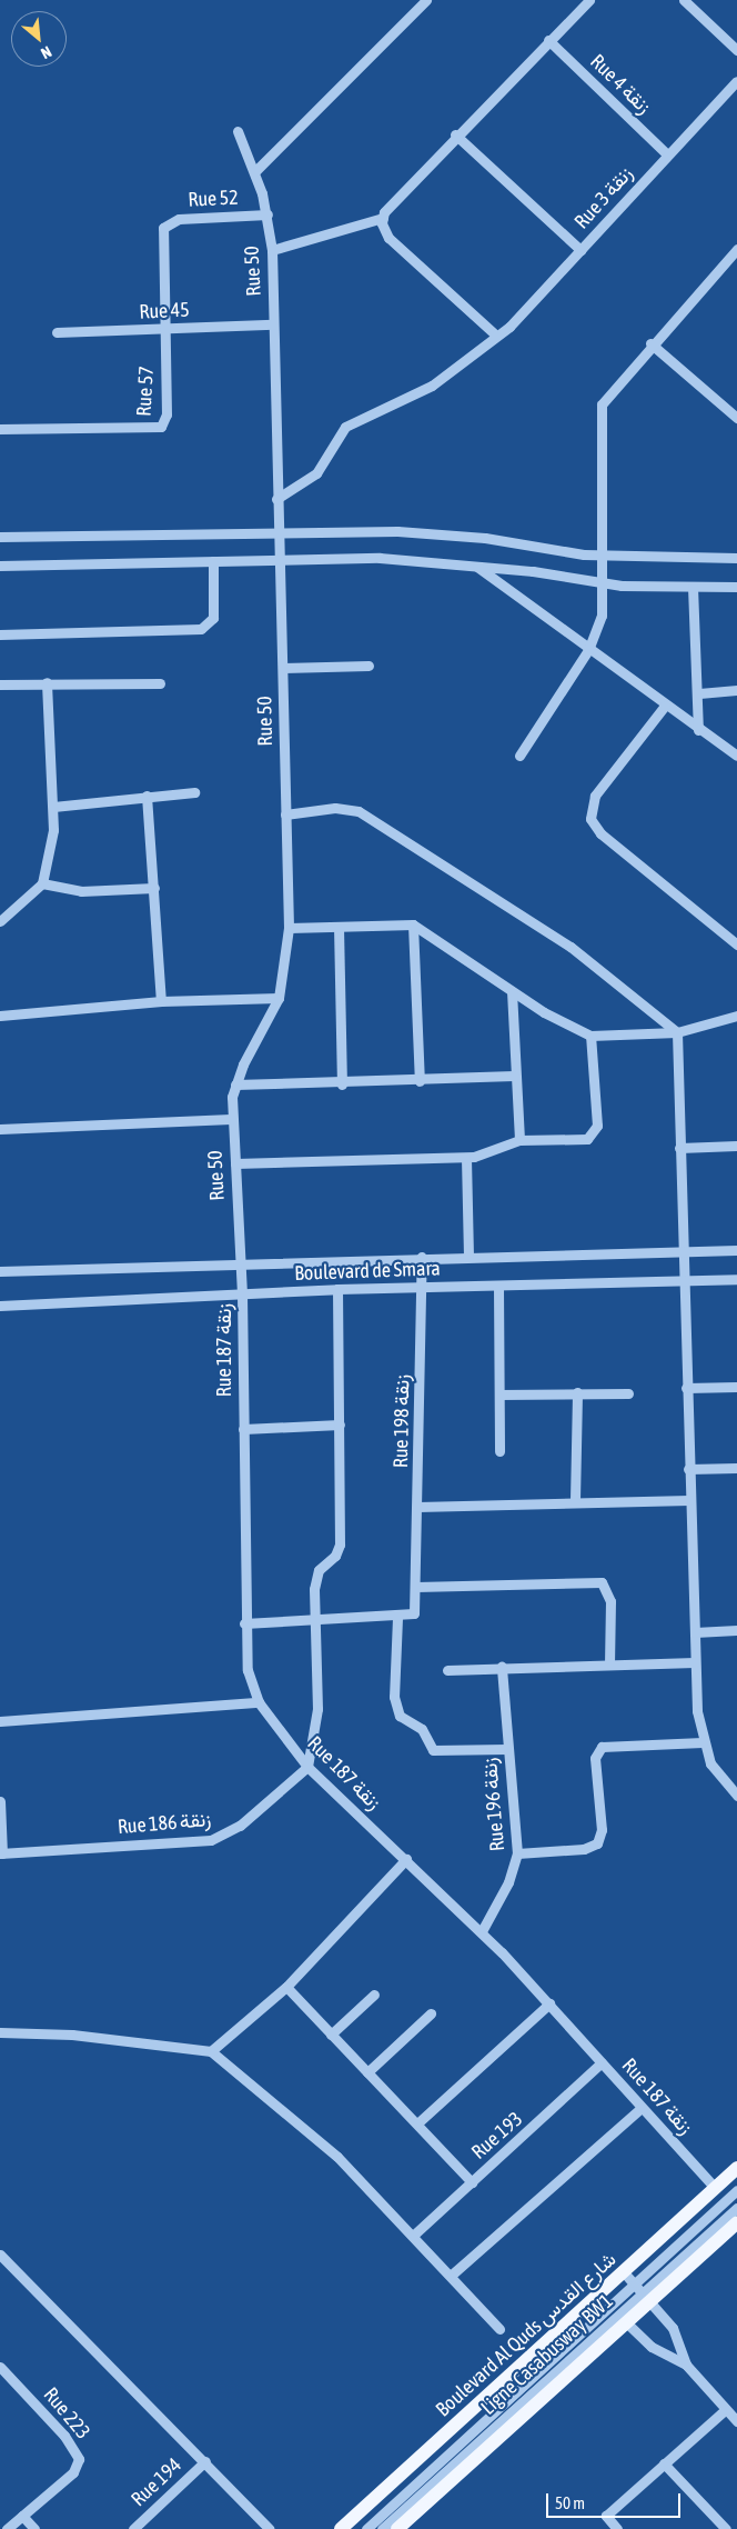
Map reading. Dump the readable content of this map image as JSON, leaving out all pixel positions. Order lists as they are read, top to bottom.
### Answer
{
  "streets": {
    "main road": ["Boulevard Al Quds شارع القدس"],
    "street": [
      "Rue 4 زنقة",
      "Rue 3 زنقة",
      "Rue 52",
      "Rue 50",
      "Rue 45",
      "Rue 57",
      "Boulevard de Smara",
      "Rue 187 زنقة",
      "Rue 198 زنقة",
      "Rue 196 زنقة",
      "Rue 186 زنقة",
      "Rue 193",
      "Ligne Casabusway BW1",
      "Rue 223",
      "Rue 194"
    ]
  },
  "crossings": [
    ["Rue 4 زنقة", "Rue 3 زنقة"],
    ["Rue 3 زنقة", "Rue 50"],
    ["Rue 52", "Rue 50"],
    ["Rue 52", "Rue 57"],
    ["Rue 50", "Rue 45"],
    ["Rue 50", "Boulevard de Smara"],
    ["Rue 50", "Rue 187 زنقة"],
    ["Rue 45", "Rue 57"],
    ["Boulevard de Smara", "Rue 187 زنقة"],
    ["Boulevard de Smara", "Rue 198 زنقة"],
    ["Rue 187 زنقة", "Rue 196 زنقة"],
    ["Rue 187 زنقة", "Rue 186 زنقة"],
    ["Rue 187 زنقة", "Rue 193"],
    ["Rue 187 زنقة", "Boulevard Al Quds شارع القدس"]
  ],
  "scale_bar": "50 m",
  "north": "bottom right"
}
